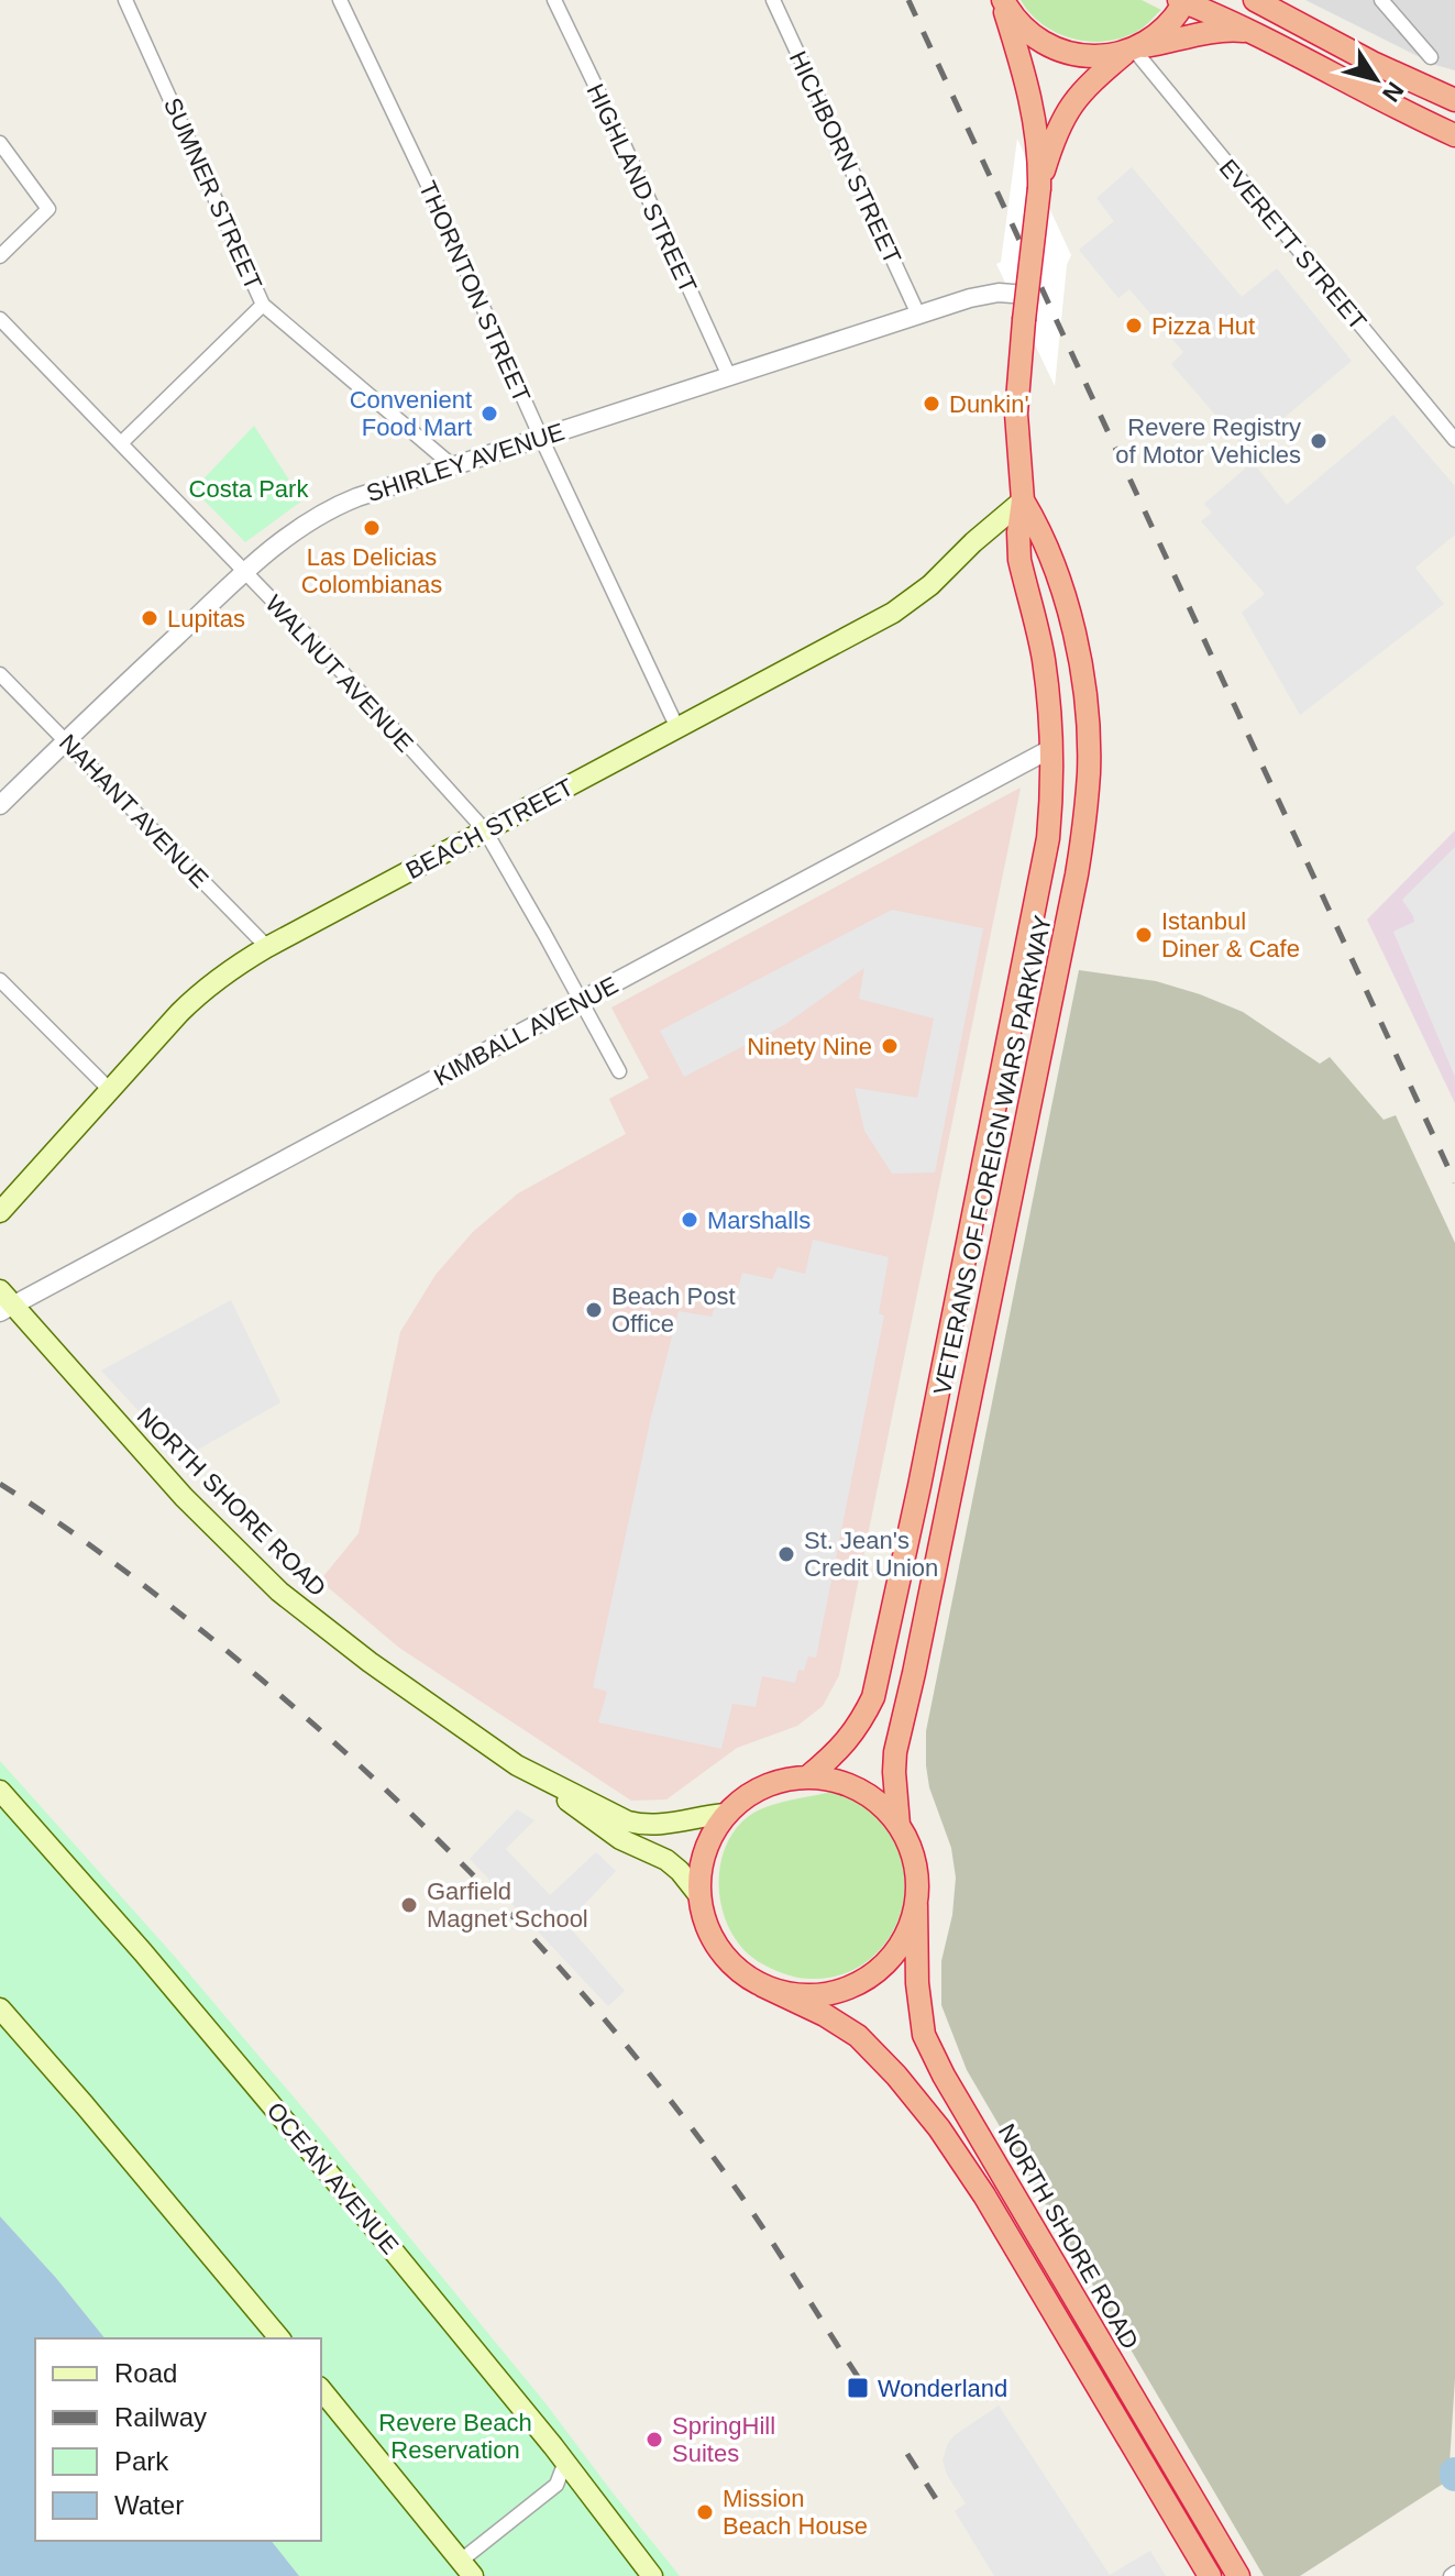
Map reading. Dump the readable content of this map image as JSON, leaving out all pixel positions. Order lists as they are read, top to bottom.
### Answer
{
  "streets": {
    "highway": ["VETERANS OF FOREIGN WARS PARKWAY", "NORTH SHORE ROAD"],
    "main road": ["BEACH STREET", "OCEAN AVENUE"],
    "street": [
      "HICHBORN STREET",
      "HIGHLAND STREET",
      "SUMNER STREET",
      "EVERETT STREET",
      "THORNTON STREET",
      "SHIRLEY AVENUE",
      "WALNUT AVENUE",
      "NAHANT AVENUE",
      "KIMBALL AVENUE"
    ]
  },
  "crossings": [
    ["HICHBORN STREET", "SHIRLEY AVENUE"],
    ["HIGHLAND STREET", "SHIRLEY AVENUE"],
    ["SUMNER STREET", "SHIRLEY AVENUE"],
    ["EVERETT STREET", "VETERANS OF FOREIGN WARS PARKWAY"],
    ["THORNTON STREET", "SHIRLEY AVENUE"],
    ["THORNTON STREET", "BEACH STREET"],
    ["SHIRLEY AVENUE", "WALNUT AVENUE"],
    ["SHIRLEY AVENUE", "NAHANT AVENUE"],
    ["SHIRLEY AVENUE", "VETERANS OF FOREIGN WARS PARKWAY"],
    ["WALNUT AVENUE", "BEACH STREET"],
    ["WALNUT AVENUE", "KIMBALL AVENUE"],
    ["NAHANT AVENUE", "BEACH STREET"],
    ["BEACH STREET", "VETERANS OF FOREIGN WARS PARKWAY"],
    ["KIMBALL AVENUE", "VETERANS OF FOREIGN WARS PARKWAY"],
    ["KIMBALL AVENUE", "NORTH SHORE ROAD"],
    ["VETERANS OF FOREIGN WARS PARKWAY", "NORTH SHORE ROAD"]
  ],
  "parks": ["Costa Park", "Revere Beach Reservation"],
  "places": {
    "other": [
      "Pizza Hut",
      "Dunkin'",
      "Convenient Food Mart",
      "Revere Registry of Motor Vehicles",
      "Las Delicias Colombianas",
      "Lupitas",
      "Istanbul Diner & Cafe",
      "Ninety Nine",
      "Marshalls",
      "Beach Post Office",
      "St. Jean's Credit Union",
      "Garfield Magnet School",
      "SpringHill Suites",
      "Mission Beach House"
    ],
    "transit": ["Wonderland"]
  },
  "legend": [
    "Road",
    "Railway",
    "Park",
    "Water"
  ],
  "north": "bottom right"
}
